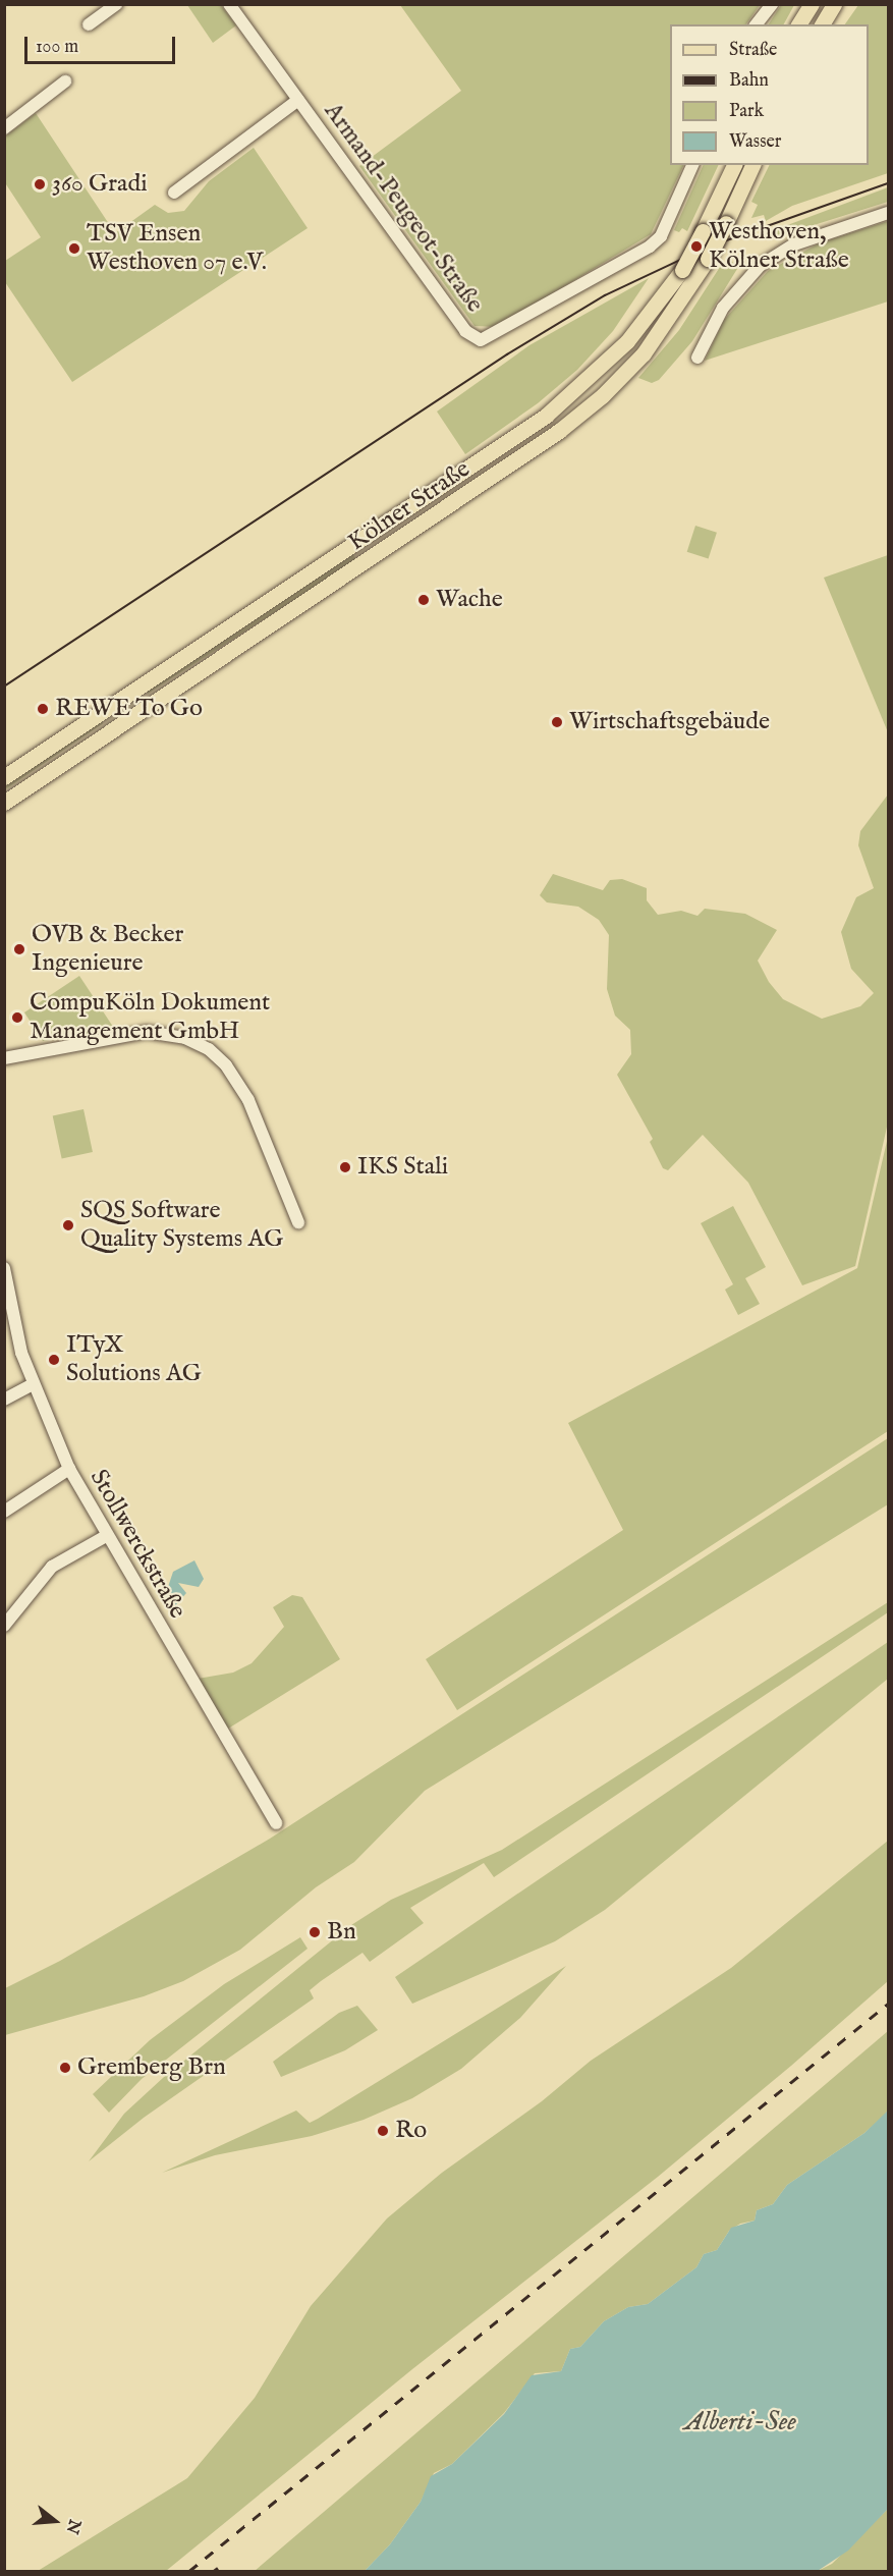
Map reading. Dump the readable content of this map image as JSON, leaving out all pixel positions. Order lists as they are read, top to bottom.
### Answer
{
  "streets": {
    "main road": ["Kölner Straße"],
    "street": ["Armand-Peugeot-Straße", "Stollwerckstraße"]
  },
  "water": ["Alberti-See"],
  "places": [
    "360 Gradi",
    "Westhoven, Kölner Straße",
    "TSV Ensen Westhoven 07 e.V.",
    "Wache",
    "REWE To Go",
    "Wirtschaftsgebäude",
    "OVB & Becker Ingenieure",
    "CompuKöln Dokument Management GmbH",
    "IKS Stali",
    "SQS Software Quality Systems AG",
    "ITyX Solutions AG",
    "Bn",
    "Gremberg Brn",
    "Ro"
  ],
  "legend": [
    "Straße",
    "Bahn",
    "Park",
    "Wasser"
  ],
  "scale_bar": "100 m",
  "north": "right"
}
